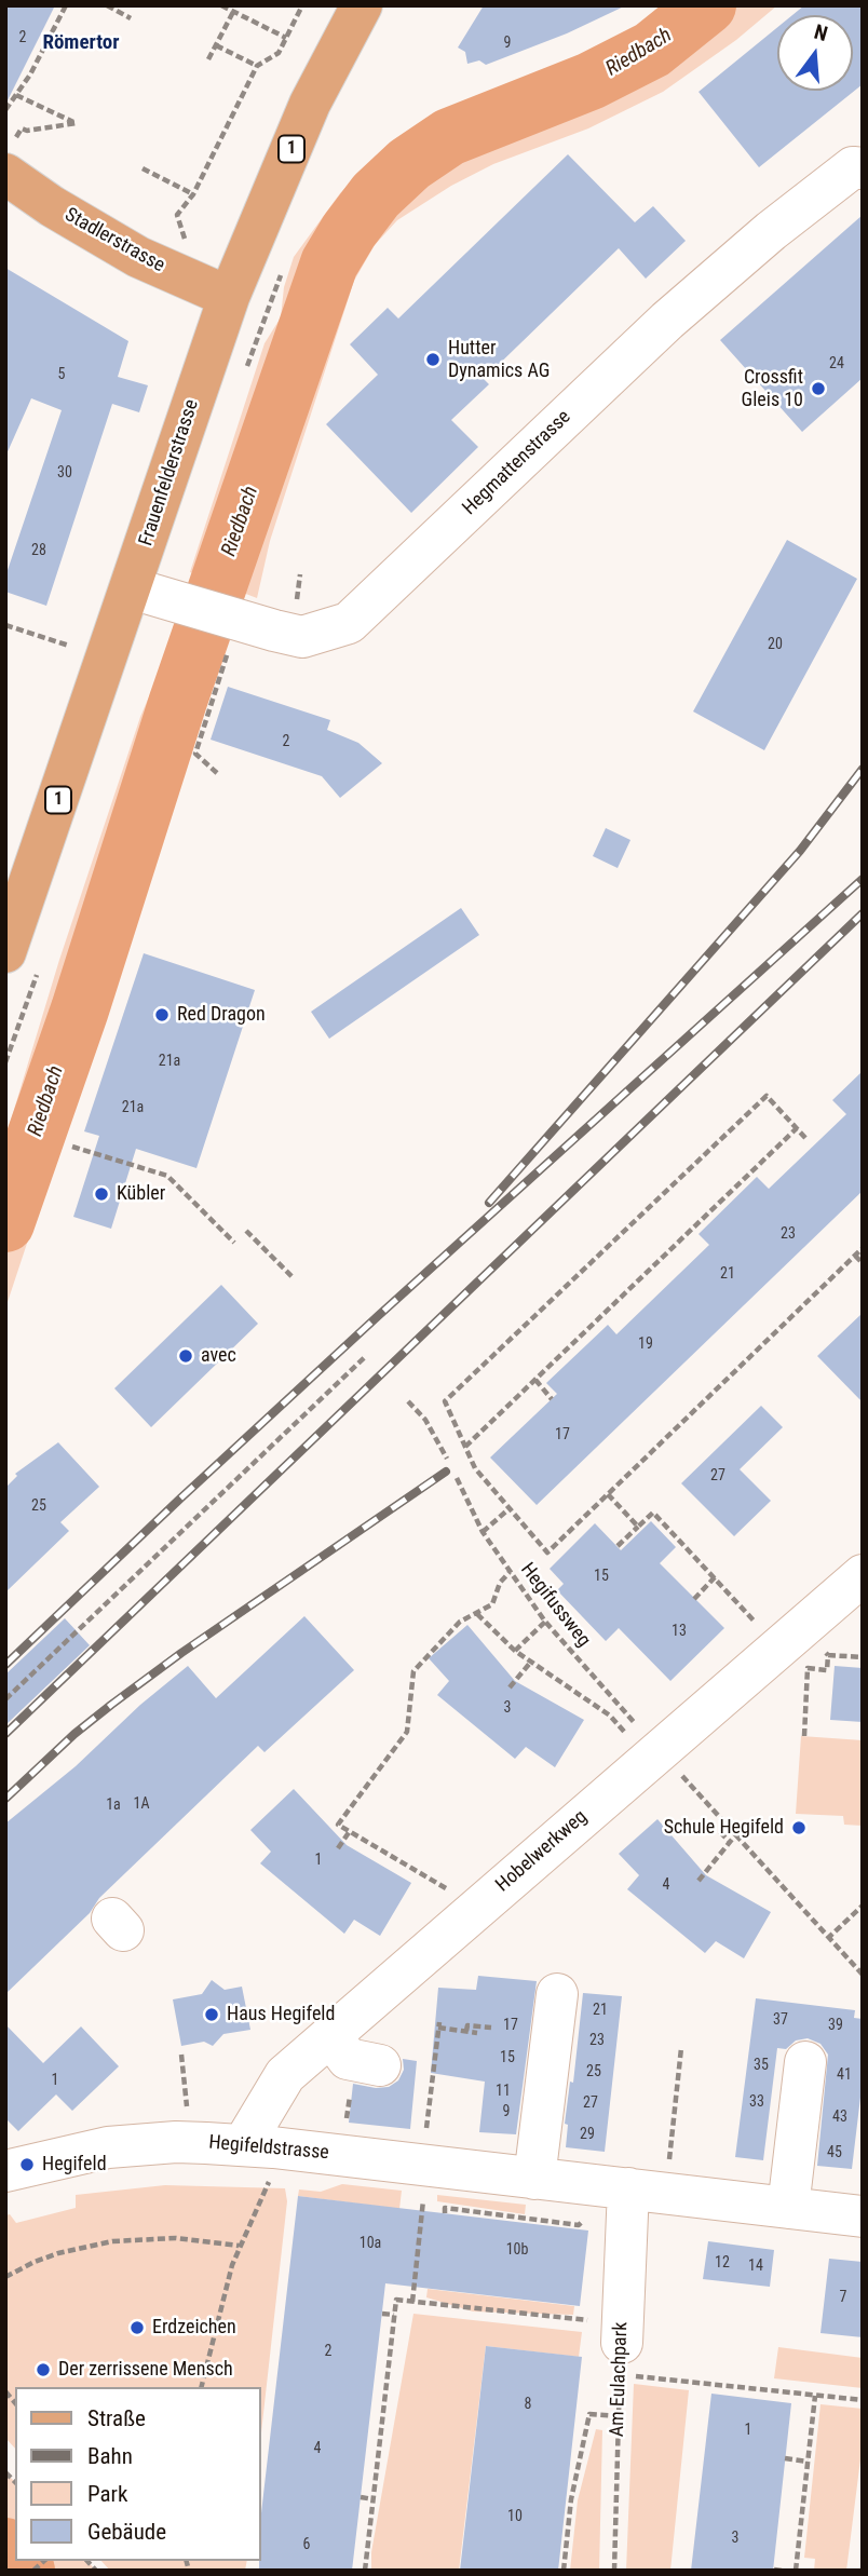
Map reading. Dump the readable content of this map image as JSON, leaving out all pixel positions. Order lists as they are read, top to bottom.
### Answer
{
  "streets": {
    "main road": ["1", "Stadlerstrasse", "Frauenfelderstrasse"],
    "street": [
      "Hegmattenstrasse",
      "Hobelwerkweg",
      "Hegifeldstrasse",
      "Am Eulachpark"
    ],
    "path": ["Hegifussweg"]
  },
  "crossings": [
    ["Stadlerstrasse", "Frauenfelderstrasse"],
    ["Hegmattenstrasse", "Frauenfelderstrasse"],
    ["Hobelwerkweg", "Hegifeldstrasse"],
    ["Hegifeldstrasse", "Am Eulachpark"]
  ],
  "districts": ["Römertor"],
  "water": ["Riedbach"],
  "places": [
    "Hutter Dynamics AG",
    "Crossfit Gleis 10",
    "Red Dragon",
    "Kübler",
    "avec",
    "Schule Hegifeld",
    "Haus Hegifeld",
    "Hegifeld",
    "Erdzeichen",
    "Der zerrissene Mensch"
  ],
  "house_numbers": [
    "2",
    "9",
    "24",
    "5",
    "30",
    "28",
    "20",
    "2",
    "21a",
    "21a",
    "23",
    "21",
    "19",
    "17",
    "27",
    "25",
    "15",
    "13",
    "3",
    "1A",
    "1a",
    "1",
    "4",
    "21",
    "37",
    "17",
    "39",
    "23",
    "15",
    "35",
    "25",
    "41",
    "1",
    "11",
    "33",
    "27",
    "9",
    "43",
    "29",
    "45",
    "10a",
    "10b",
    "12",
    "14",
    "7",
    "2",
    "8",
    "1",
    "4",
    "10",
    "3",
    "6"
  ],
  "legend": [
    "Straße",
    "Bahn",
    "Park",
    "Gebäude"
  ],
  "north": "top"
}
